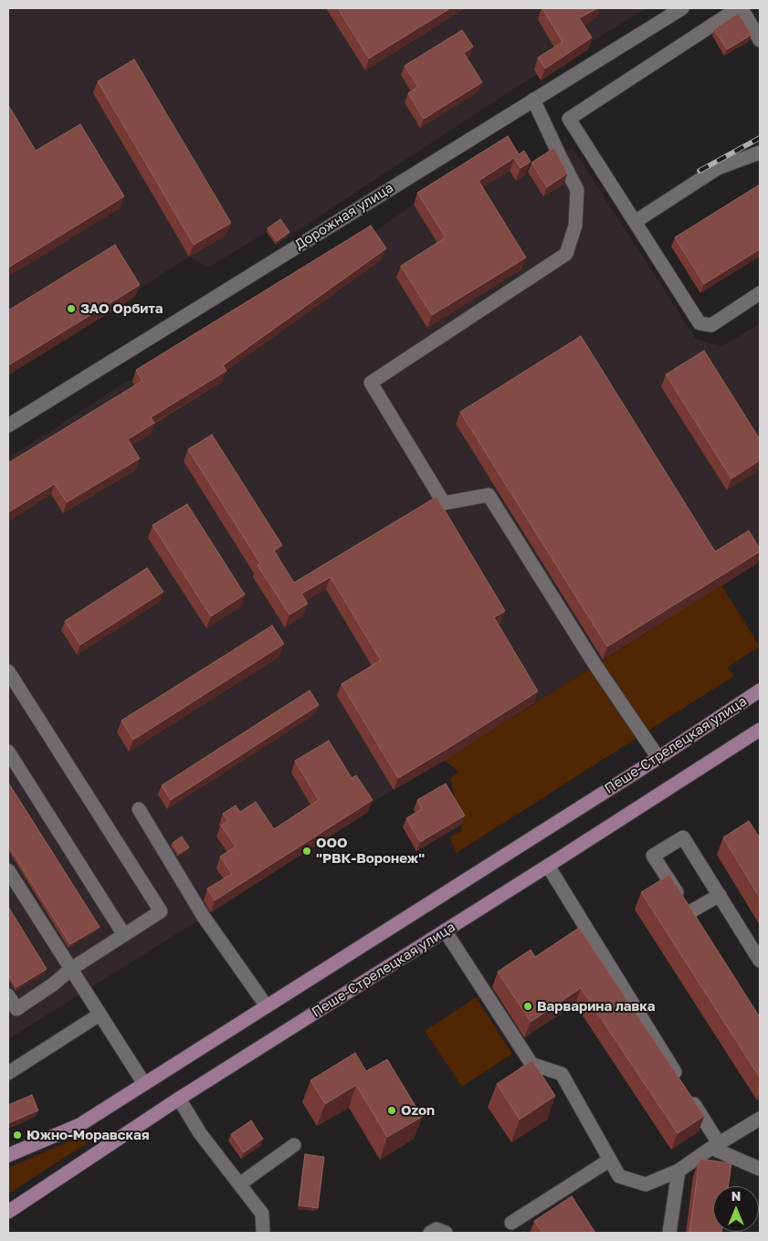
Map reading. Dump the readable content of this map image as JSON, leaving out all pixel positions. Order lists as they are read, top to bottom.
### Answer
{
  "streets": {
    "main road": ["Пеше-Стрелецкая улица"],
    "street": ["Дорожная улица"]
  },
  "places": [
    "ЗАО Орбита",
    "ООО \"РВК-Воронеж\"",
    "Варварина лавка",
    "Ozon",
    "Южно-Моравская"
  ],
  "north": "top"
}
